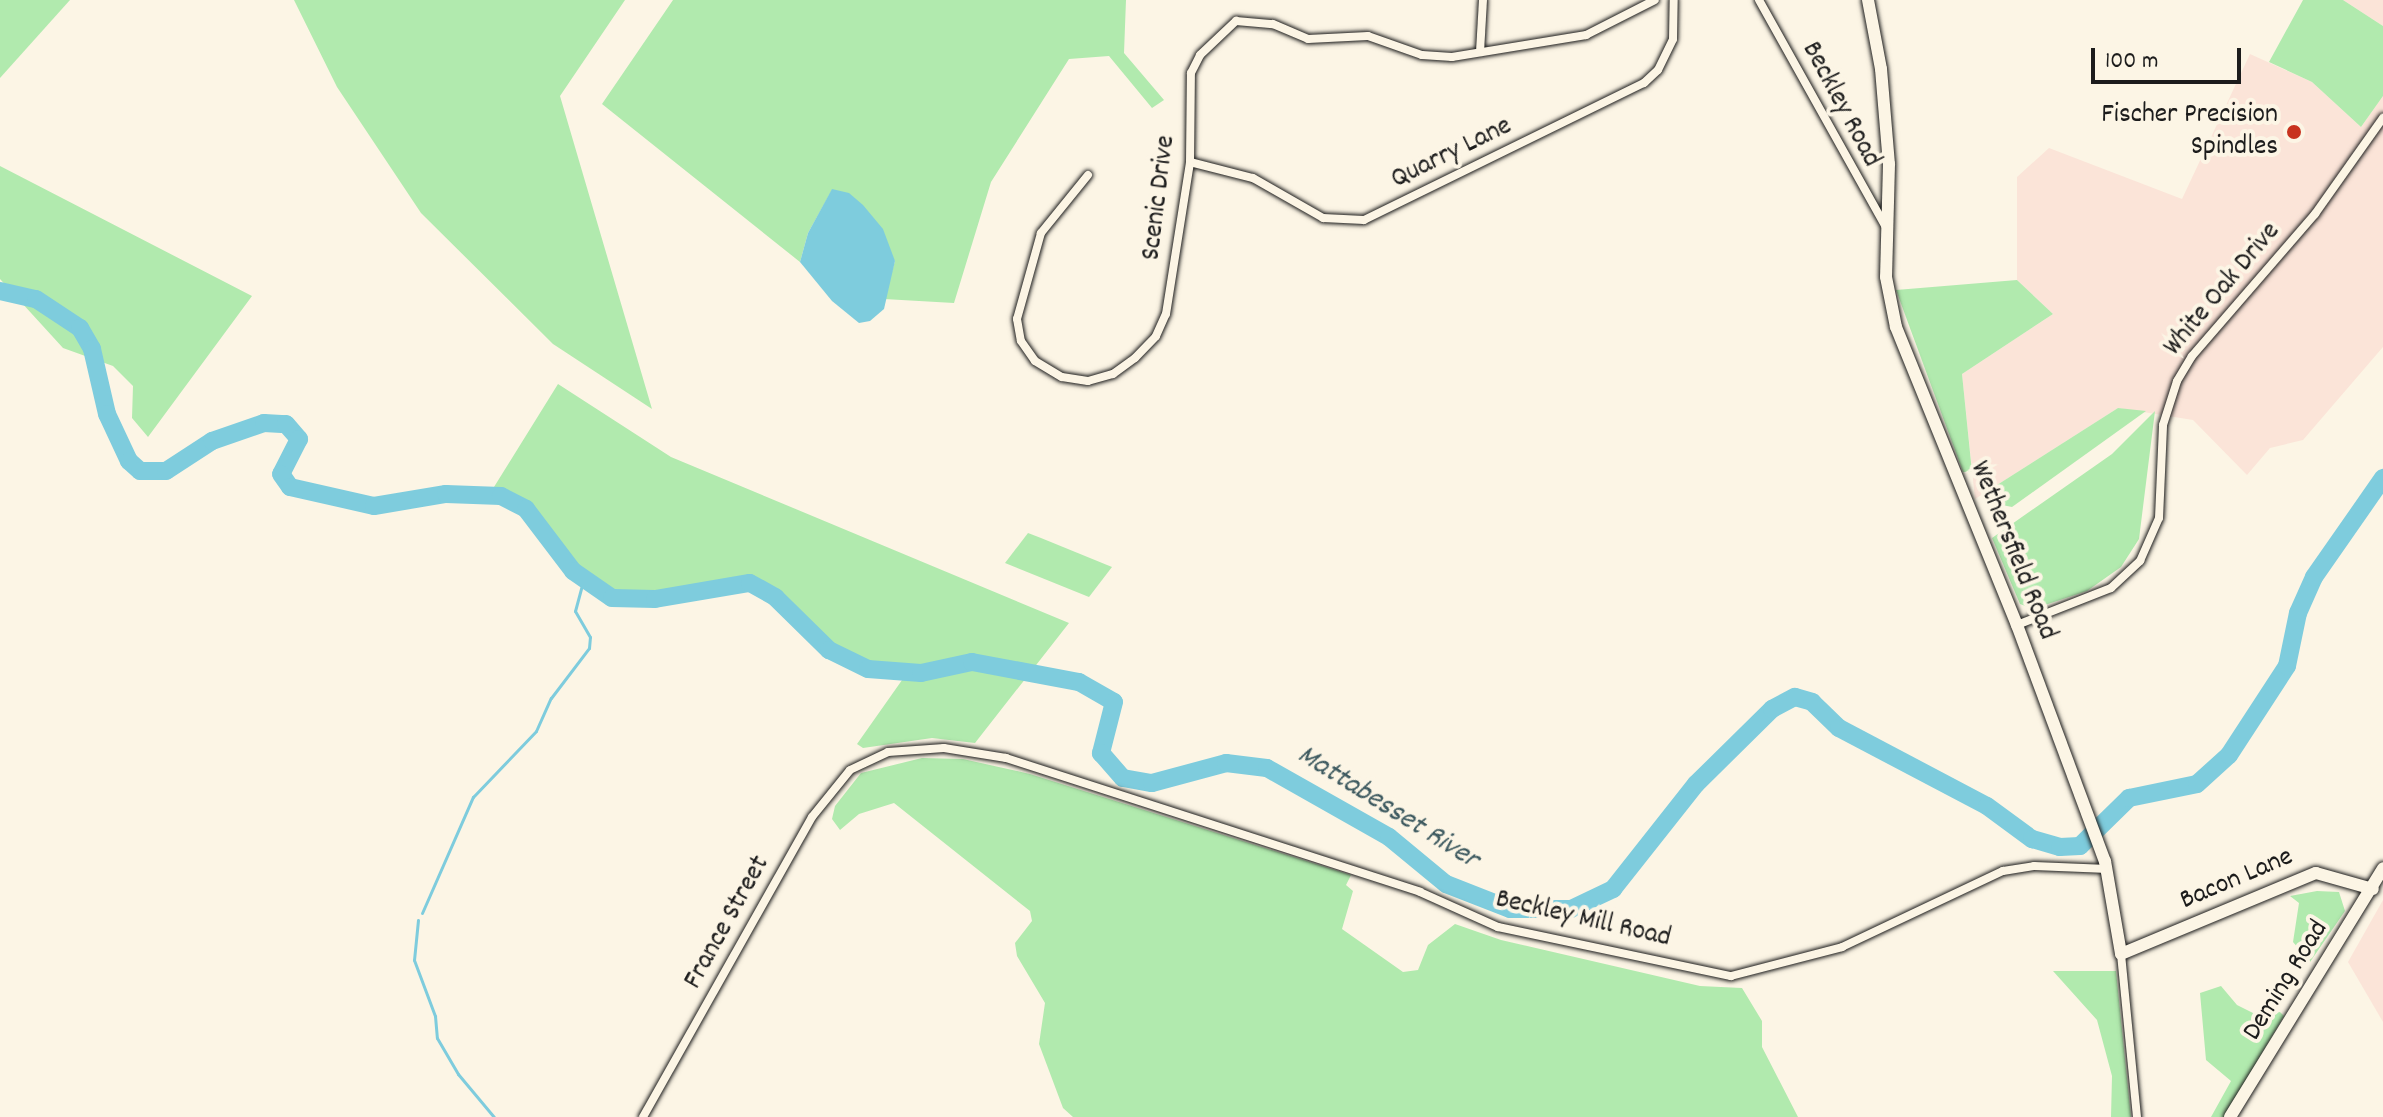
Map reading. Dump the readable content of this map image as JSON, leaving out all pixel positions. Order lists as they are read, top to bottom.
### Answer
{
  "streets": {
    "street": [
      "Beckley Road",
      "Quarry Lane",
      "Scenic Drive",
      "White Oak Drive",
      "Wethersfield Road",
      "Bacon Lane",
      "Beckley Mill Road",
      "France Street",
      "Deming Road"
    ]
  },
  "crossings": [
    ["Beckley Road", "Wethersfield Road"],
    ["Quarry Lane", "Scenic Drive"],
    ["White Oak Drive", "Wethersfield Road"],
    ["Wethersfield Road", "Bacon Lane"],
    ["Wethersfield Road", "Beckley Mill Road"],
    ["Bacon Lane", "Deming Road"],
    ["Beckley Mill Road", "France Street"]
  ],
  "water": ["Mattabesset River"],
  "places": ["Fischer Precision Spindles"],
  "scale_bar": "100 m"
}
